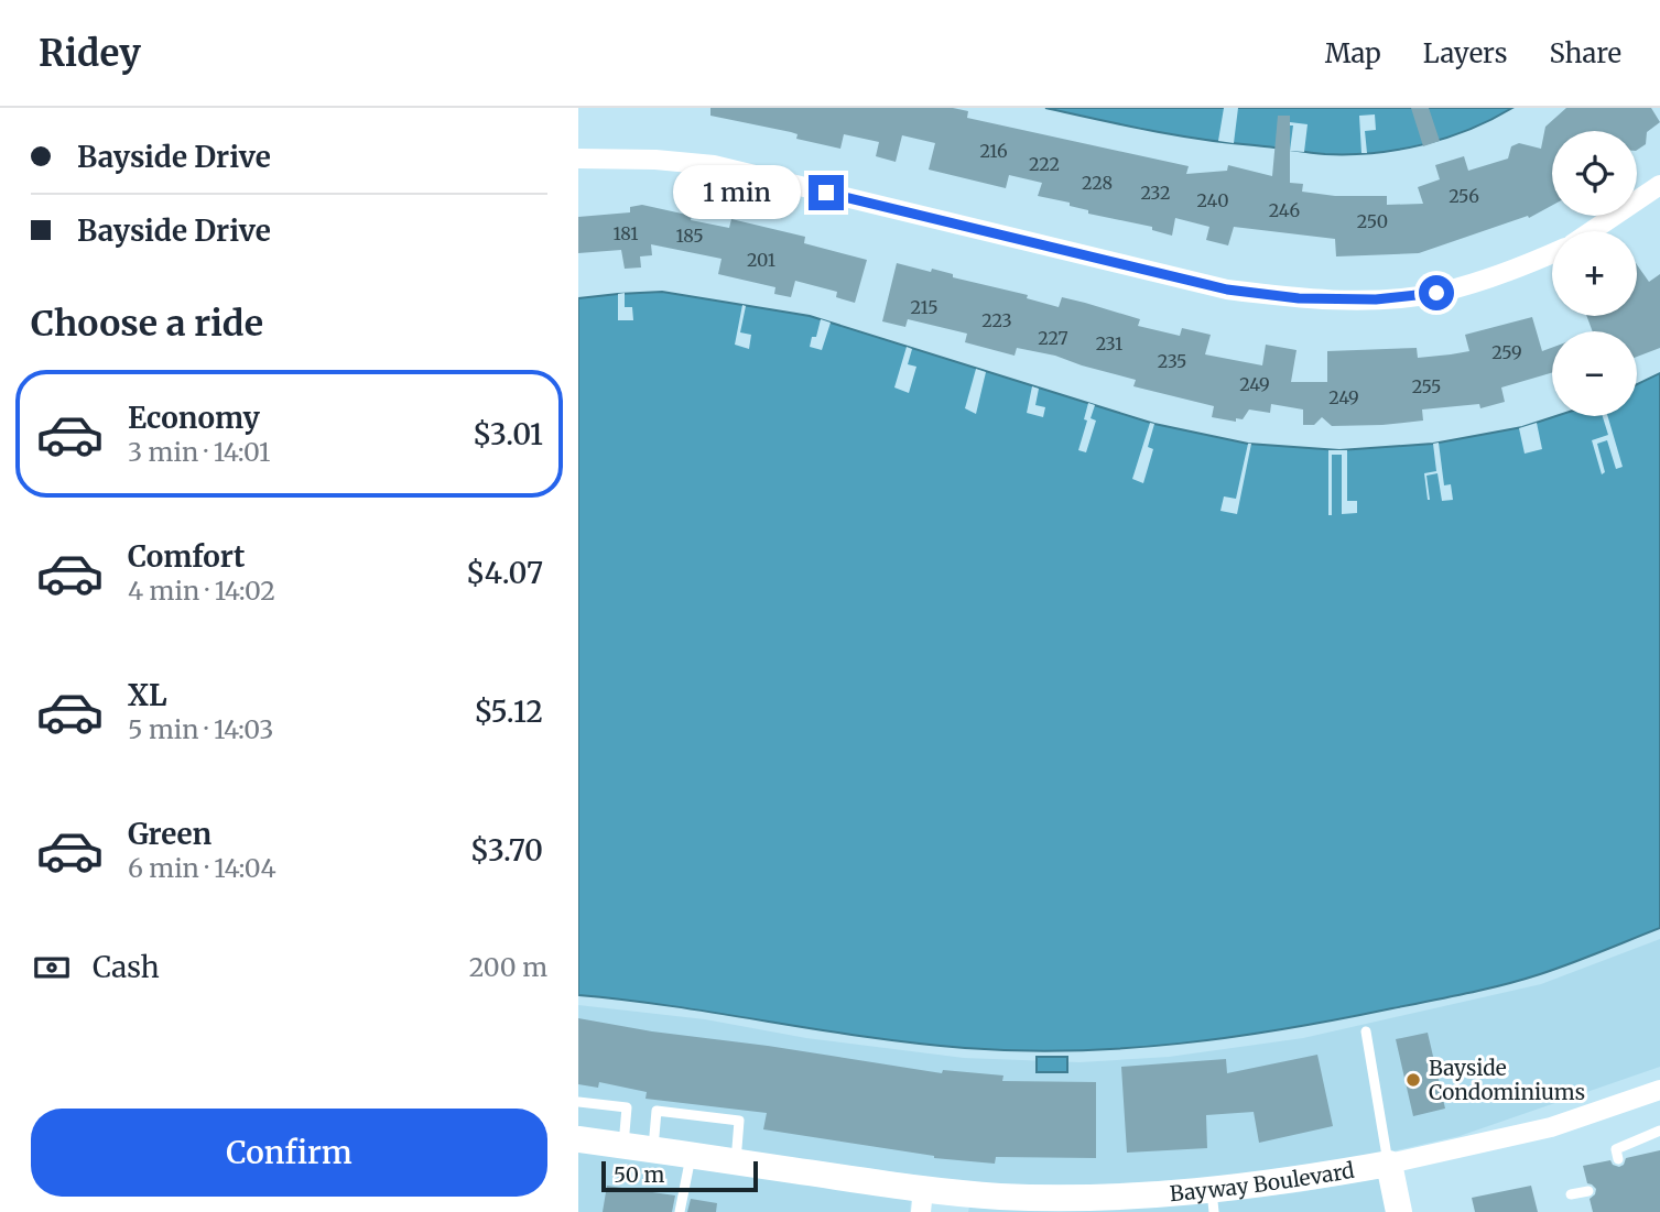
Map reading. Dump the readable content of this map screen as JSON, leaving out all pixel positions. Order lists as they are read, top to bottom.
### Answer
{
  "streets": {
    "street": ["Bayway Boulevard"]
  },
  "places": ["Bayside Condominiums"],
  "house_numbers": [
    "216",
    "222",
    "228",
    "232",
    "256",
    "240",
    "246",
    "250",
    "181",
    "185",
    "201",
    "215",
    "223",
    "227",
    "231",
    "259",
    "235",
    "249",
    "255",
    "249"
  ],
  "scale_bar": "50 m",
  "page": {
    "header": "Ridey",
    "nav": ["Map", "Layers", "Share"],
    "banner": ["Bayside Drive", "Bayside Drive"],
    "map_buttons": ["+", "−"],
    "bubble": "1 min",
    "heading": "Choose a ride",
    "list": [
      {
        "name": "Economy",
        "note": "3 min · 14:01",
        "value": "$3.01"
      },
      {
        "name": "Comfort",
        "note": "4 min · 14:02",
        "value": "$4.07"
      },
      {
        "name": "XL",
        "note": "5 min · 14:03",
        "value": "$5.12"
      },
      {
        "name": "Green",
        "note": "6 min · 14:04",
        "value": "$3.70"
      }
    ],
    "pay": ["Cash", "200 m"],
    "buttons": "Confirm",
    "scale": "50 m"
  }
}
